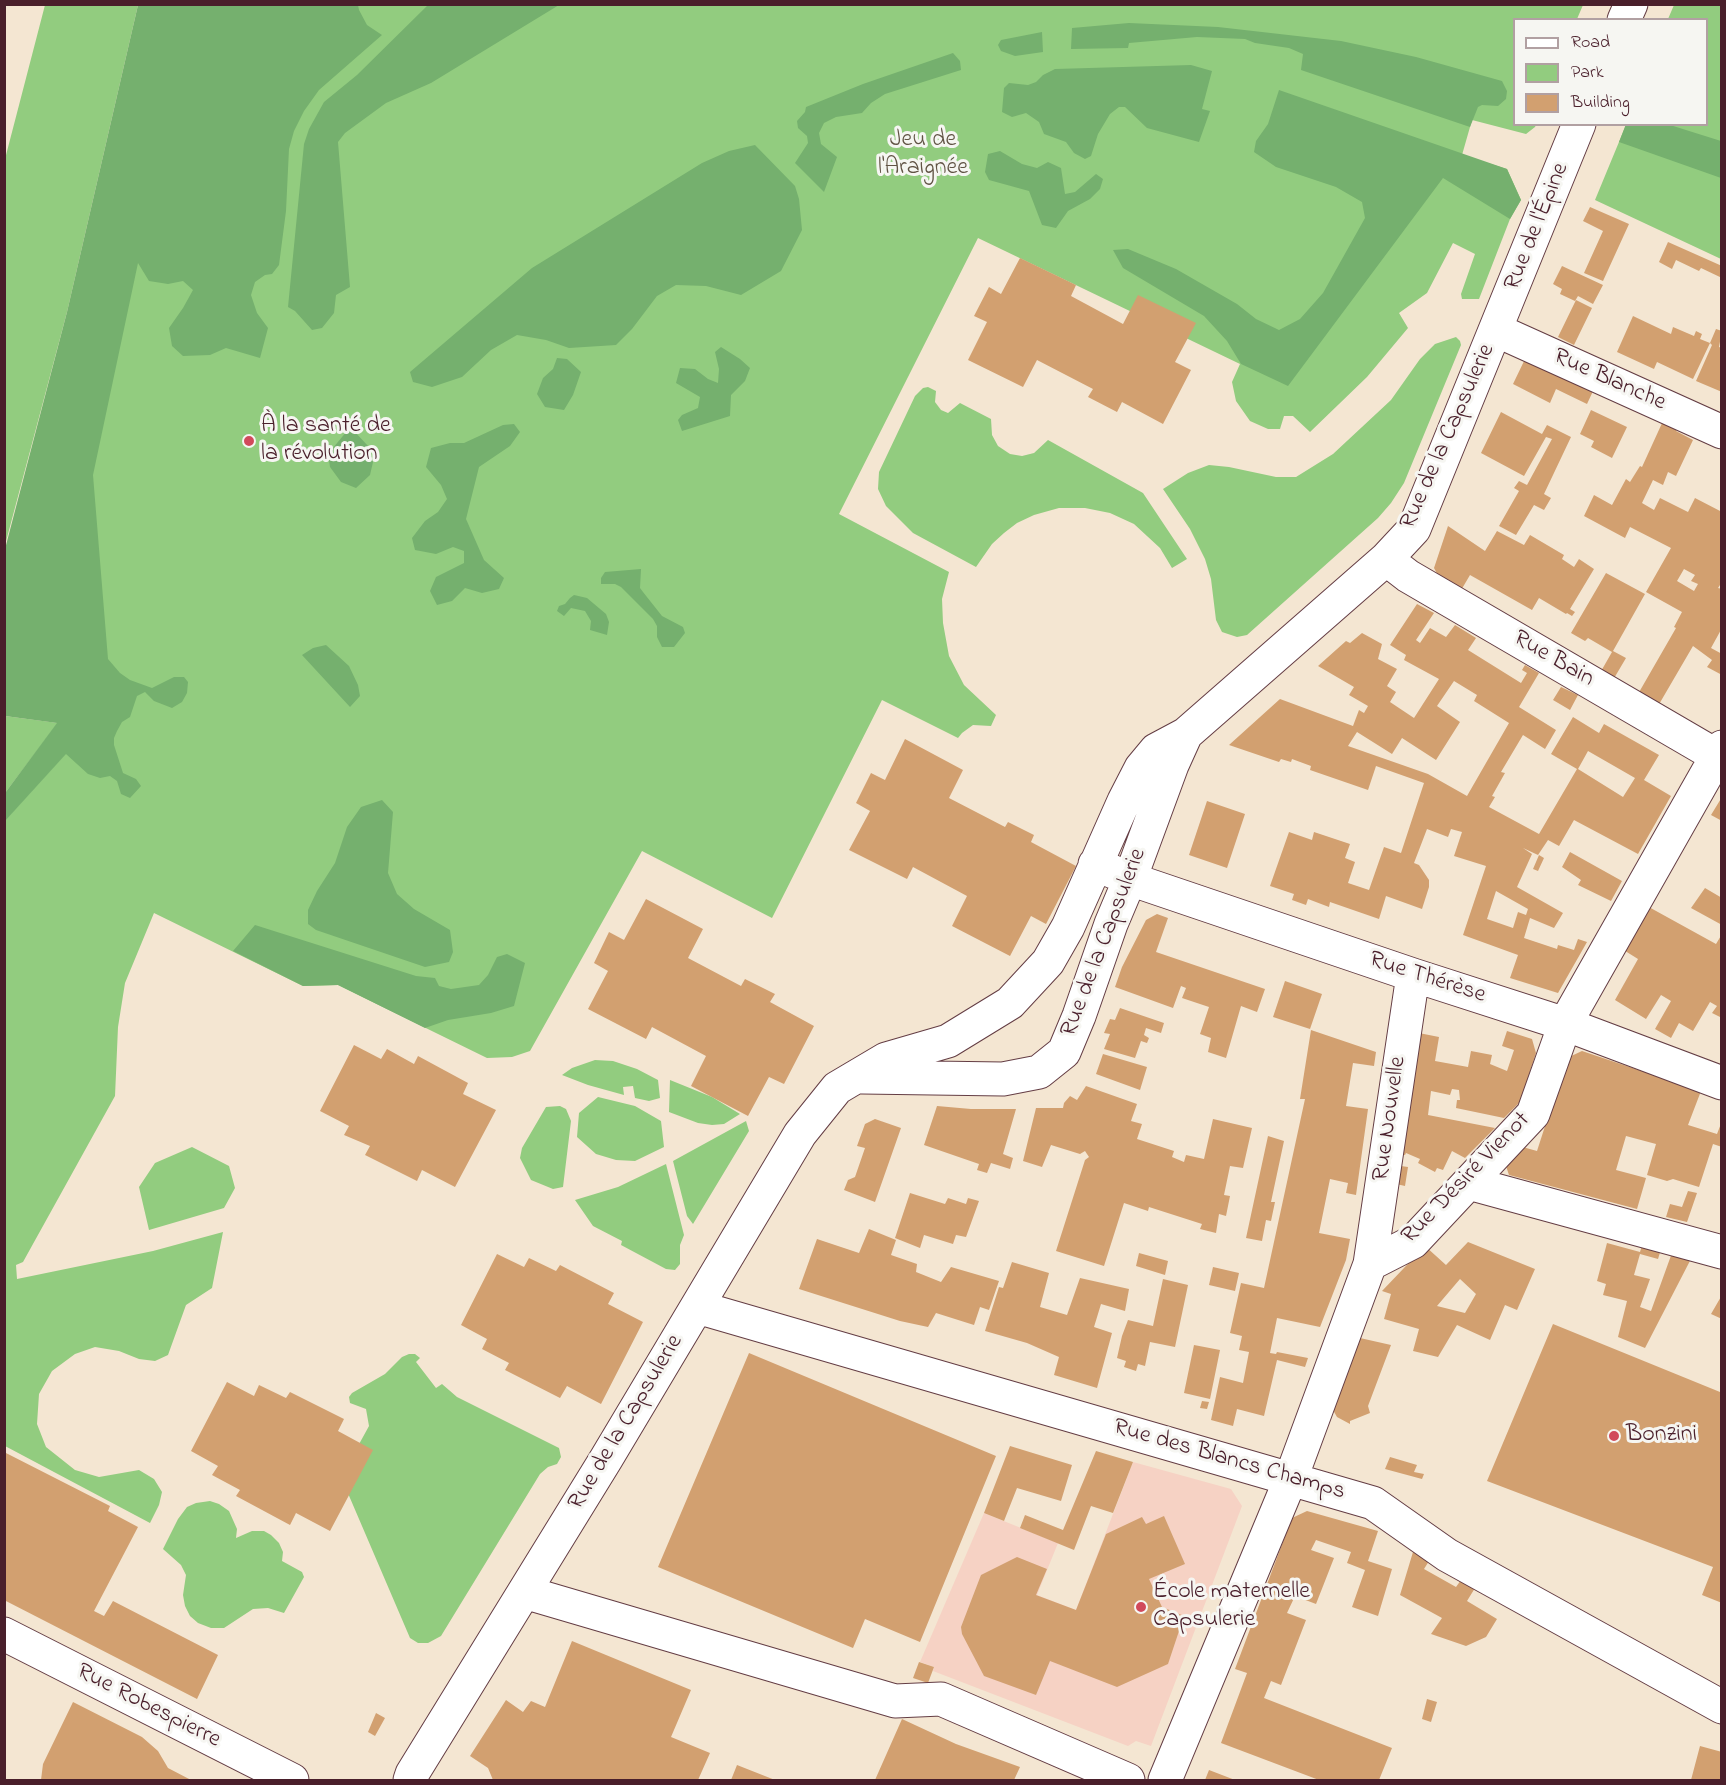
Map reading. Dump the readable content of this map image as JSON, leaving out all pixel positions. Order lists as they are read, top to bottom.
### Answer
{
  "streets": {
    "street": [
      "Rue de l'Épine",
      "Rue Blanche",
      "Rue de la Capsulerie",
      "Rue Bain",
      "Rue Thérèse",
      "Rue Nouvelle",
      "Rue Désiré Vienot",
      "Rue des Blancs Champs",
      "Rue Robespierre"
    ]
  },
  "crossings": [
    ["Rue de l'Épine", "Rue Blanche"],
    ["Rue de l'Épine", "Rue de la Capsulerie"],
    ["Rue Blanche", "Rue de la Capsulerie"],
    ["Rue de la Capsulerie", "Rue Bain"],
    ["Rue de la Capsulerie", "Rue Thérèse"],
    ["Rue de la Capsulerie", "Rue des Blancs Champs"],
    ["Rue Bain", "Rue Désiré Vienot"],
    ["Rue Thérèse", "Rue Nouvelle"],
    ["Rue Thérèse", "Rue Désiré Vienot"],
    ["Rue Nouvelle", "Rue Désiré Vienot"]
  ],
  "parks": ["Jeu de l'Araignée"],
  "places": ["À la santé de la révolution", "Bonzini", "École maternelle Capsulerie"],
  "legend": ["Road", "Park", "Building"]
}
